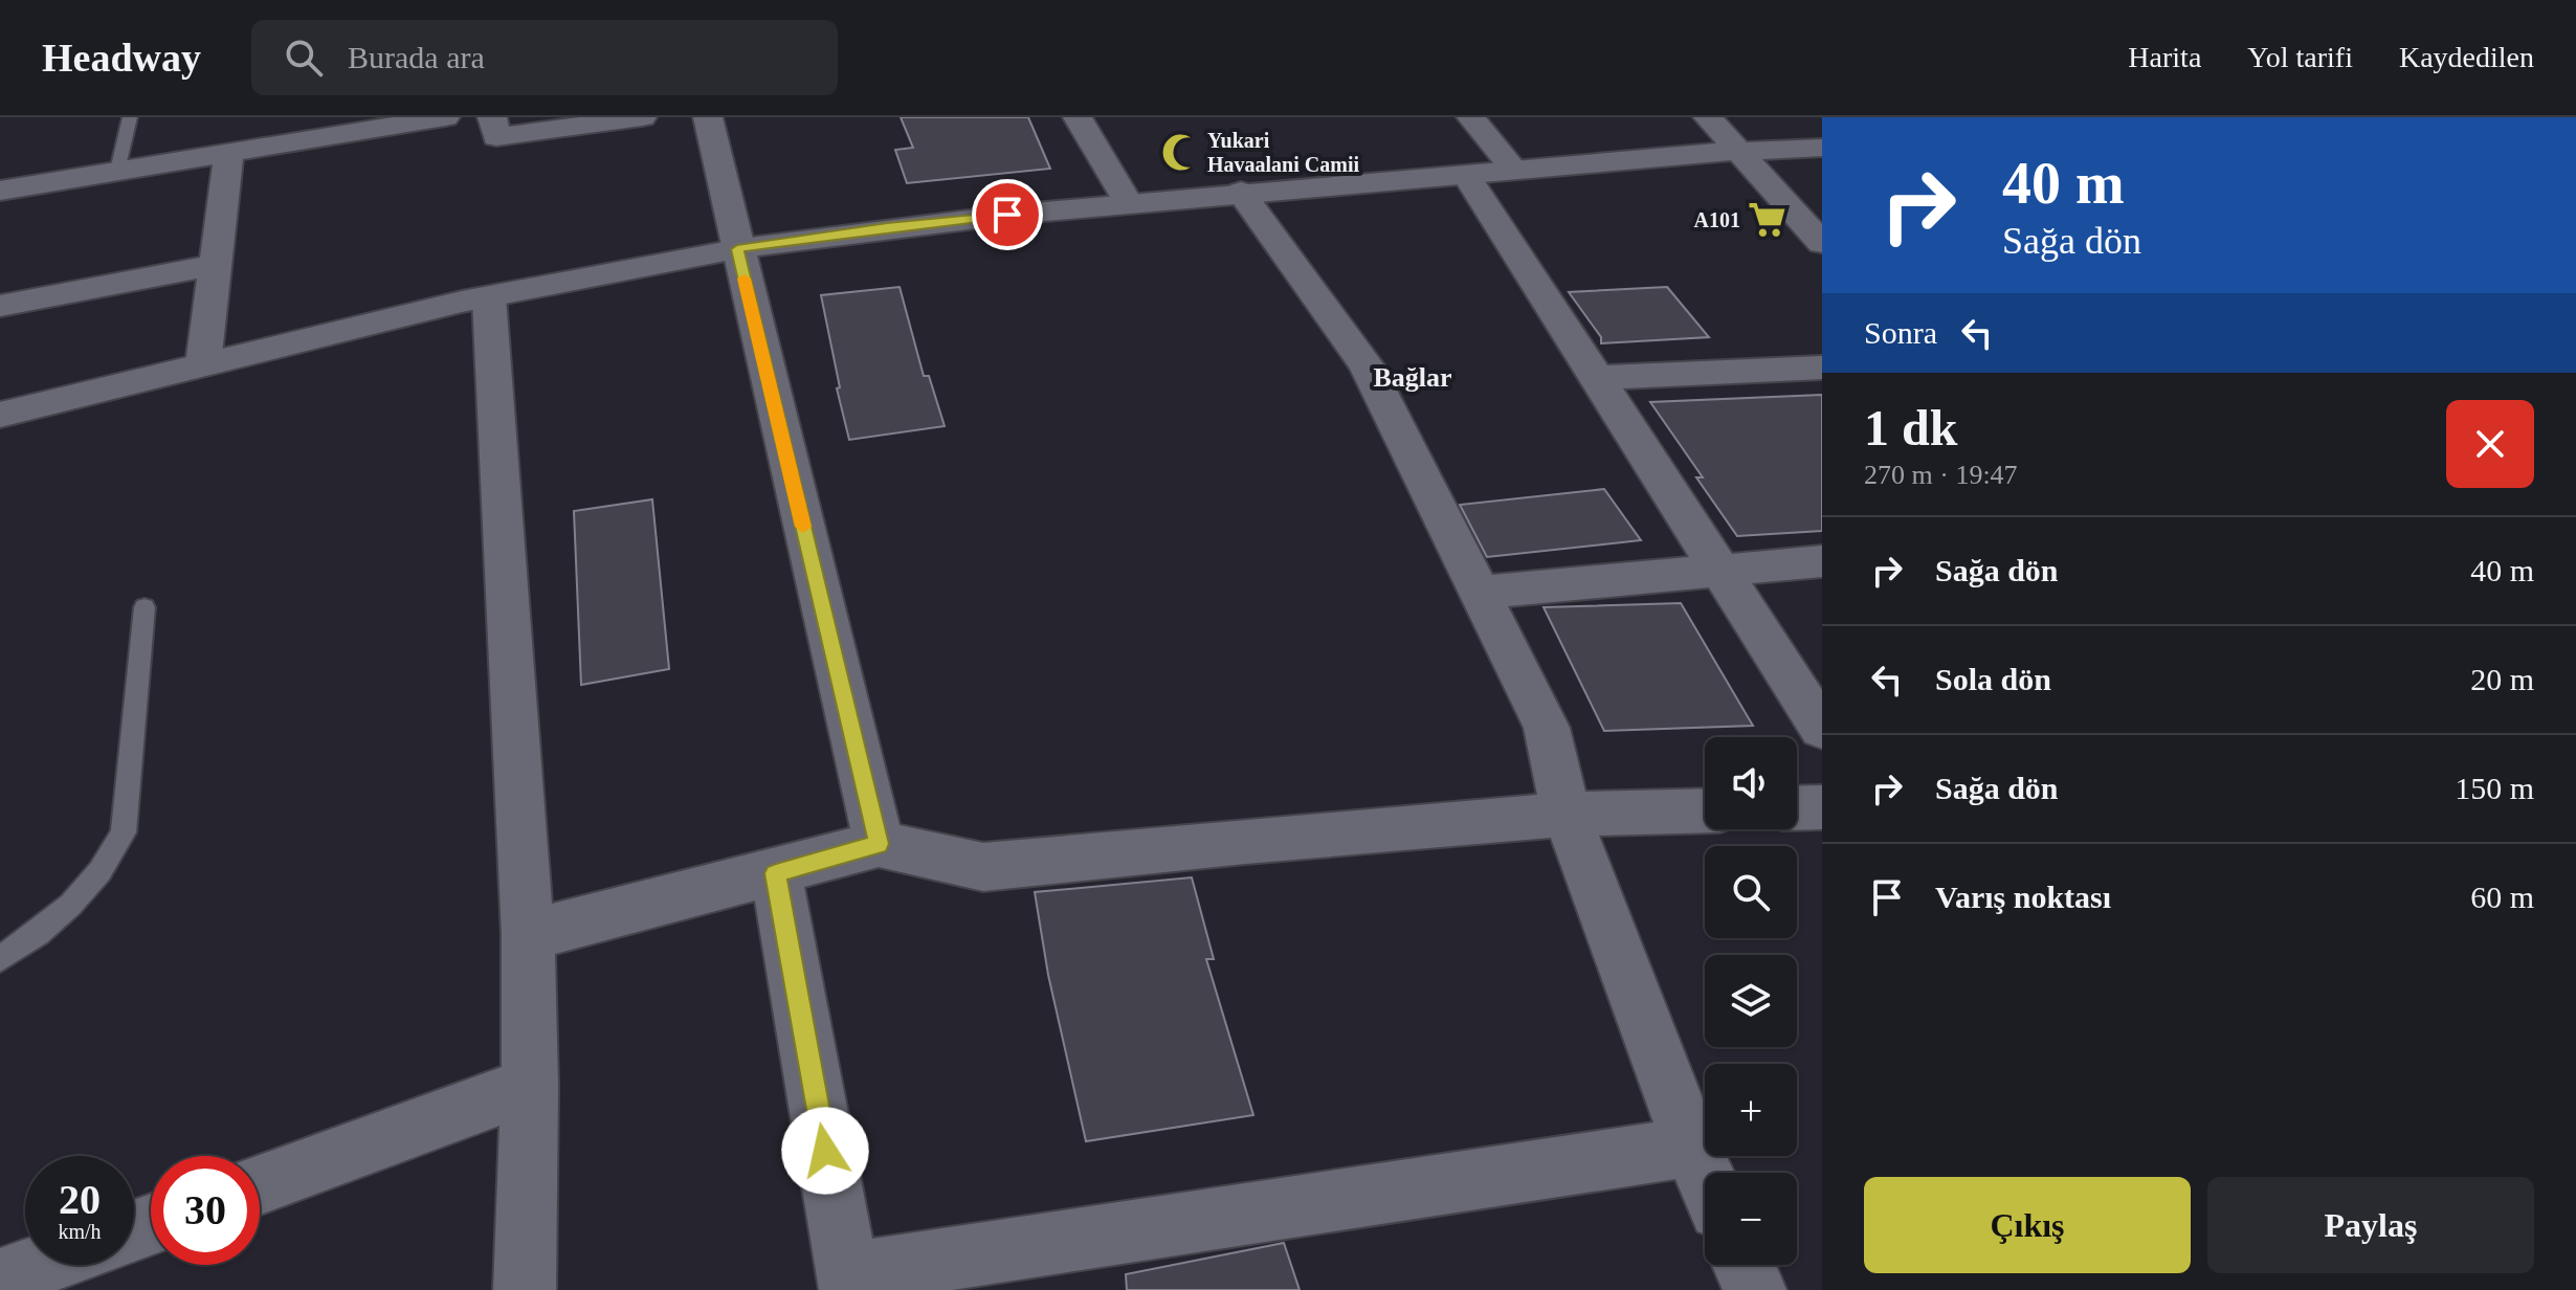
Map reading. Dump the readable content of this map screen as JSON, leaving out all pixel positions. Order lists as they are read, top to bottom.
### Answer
{
  "districts": ["Bağlar"],
  "places": {
    "mosque": ["Yukari Havaalani Camii"],
    "supermarket": ["A101"]
  },
  "page": {
    "header": "Headway",
    "search": "Burada ara",
    "nav": ["Harita", "Yol tarifi", "Kaydedilen"],
    "turn": ["40 m", "Sağa dön"],
    "then": "Sonra",
    "heading": ["1 dk", "270 m · 19:47"],
    "list": [
      {
        "name": "Sağa dön",
        "value": "40 m"
      },
      {
        "name": "Sola dön",
        "value": "20 m"
      },
      {
        "name": "Sağa dön",
        "value": "150 m"
      },
      {
        "name": "Varış noktası",
        "value": "60 m"
      }
    ],
    "map_buttons": ["+", "−"],
    "speed": "20 km/h",
    "limit": "30",
    "buttons": ["Çıkış", "Paylaş"]
  }
}
